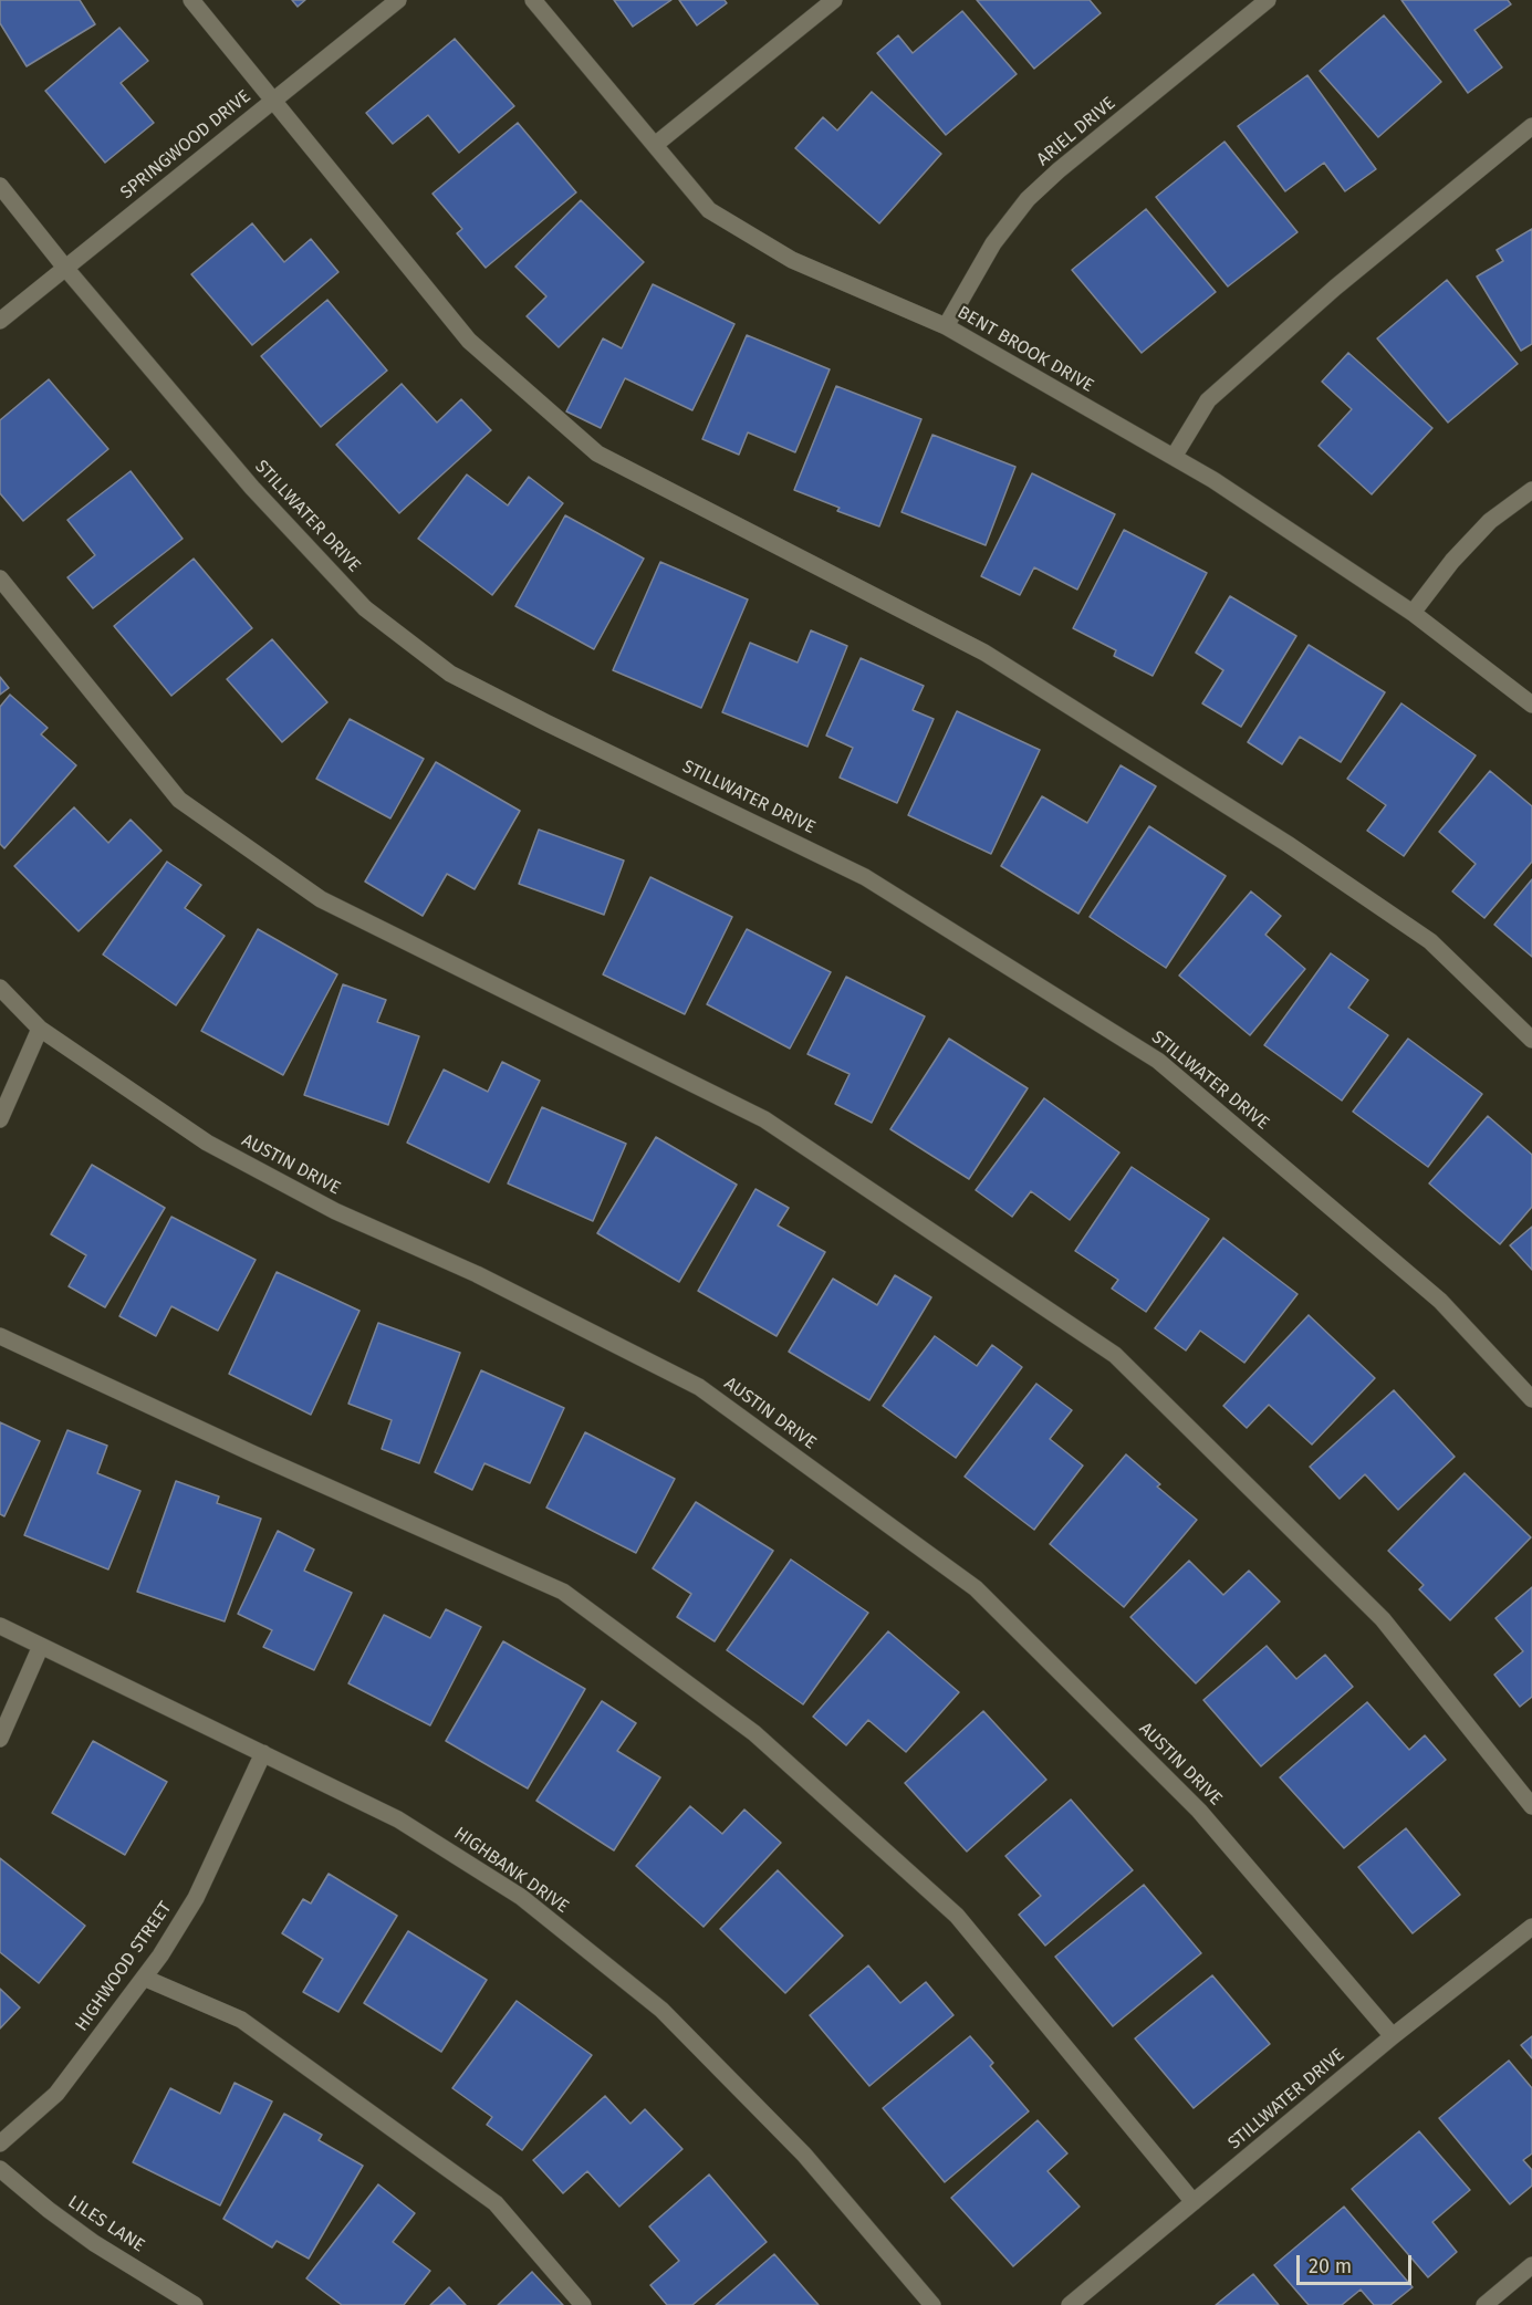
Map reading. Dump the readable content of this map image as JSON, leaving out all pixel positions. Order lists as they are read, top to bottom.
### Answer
{
  "streets": {
    "street": [
      "ARIEL DRIVE",
      "SPRINGWOOD DRIVE",
      "BENT BROOK DRIVE",
      "STILLWATER DRIVE",
      "AUSTIN DRIVE",
      "HIGHBANK DRIVE",
      "HIGHWOOD STREET",
      "LILES LANE"
    ]
  },
  "crossings": [
    ["ARIEL DRIVE", "BENT BROOK DRIVE"],
    ["SPRINGWOOD DRIVE", "STILLWATER DRIVE"],
    ["STILLWATER DRIVE", "AUSTIN DRIVE"],
    ["HIGHBANK DRIVE", "HIGHWOOD STREET"]
  ],
  "scale_bar": "20 m"
}
